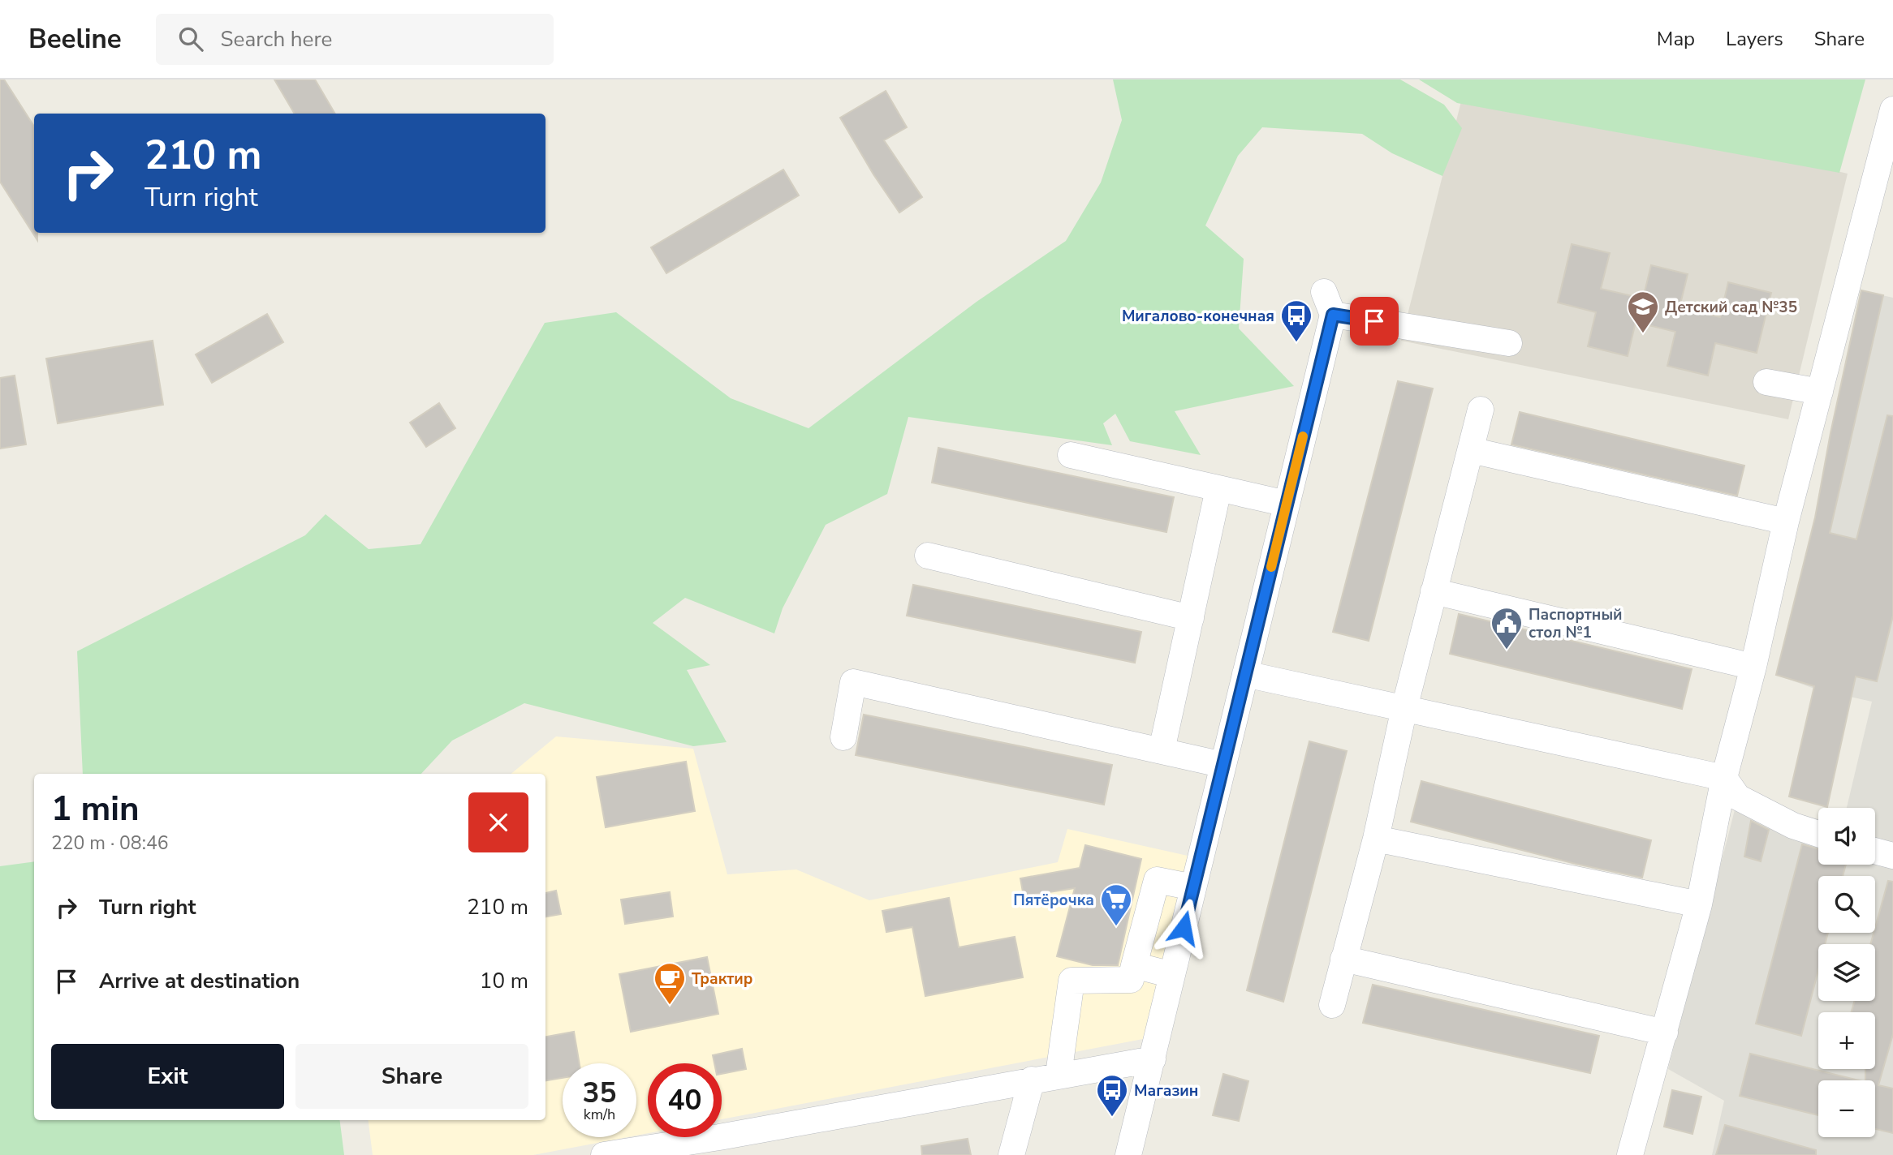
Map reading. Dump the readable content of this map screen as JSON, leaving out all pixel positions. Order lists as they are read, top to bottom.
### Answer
{
  "places": {
    "school or university": ["Детский сад №35"],
    "bus stop": ["Мигалово-конечная", "Магазин"],
    "public building": ["Паспортный стол №1"],
    "supermarket": ["Пятёрочка"],
    "cafe": ["Трактир"]
  },
  "page": {
    "header": "Beeline",
    "search": "Search here",
    "nav": ["Map", "Layers", "Share"],
    "turn": ["210 m", "Turn right"],
    "heading": ["1 min", "220 m · 08:46"],
    "map_buttons": ["+", "−"],
    "list": [
      {
        "name": "Turn right",
        "value": "210 m"
      },
      {
        "name": "Arrive at destination",
        "value": "10 m"
      }
    ],
    "buttons": ["Exit", "Share"],
    "speed": "35 km/h",
    "limit": "40"
  }
}
